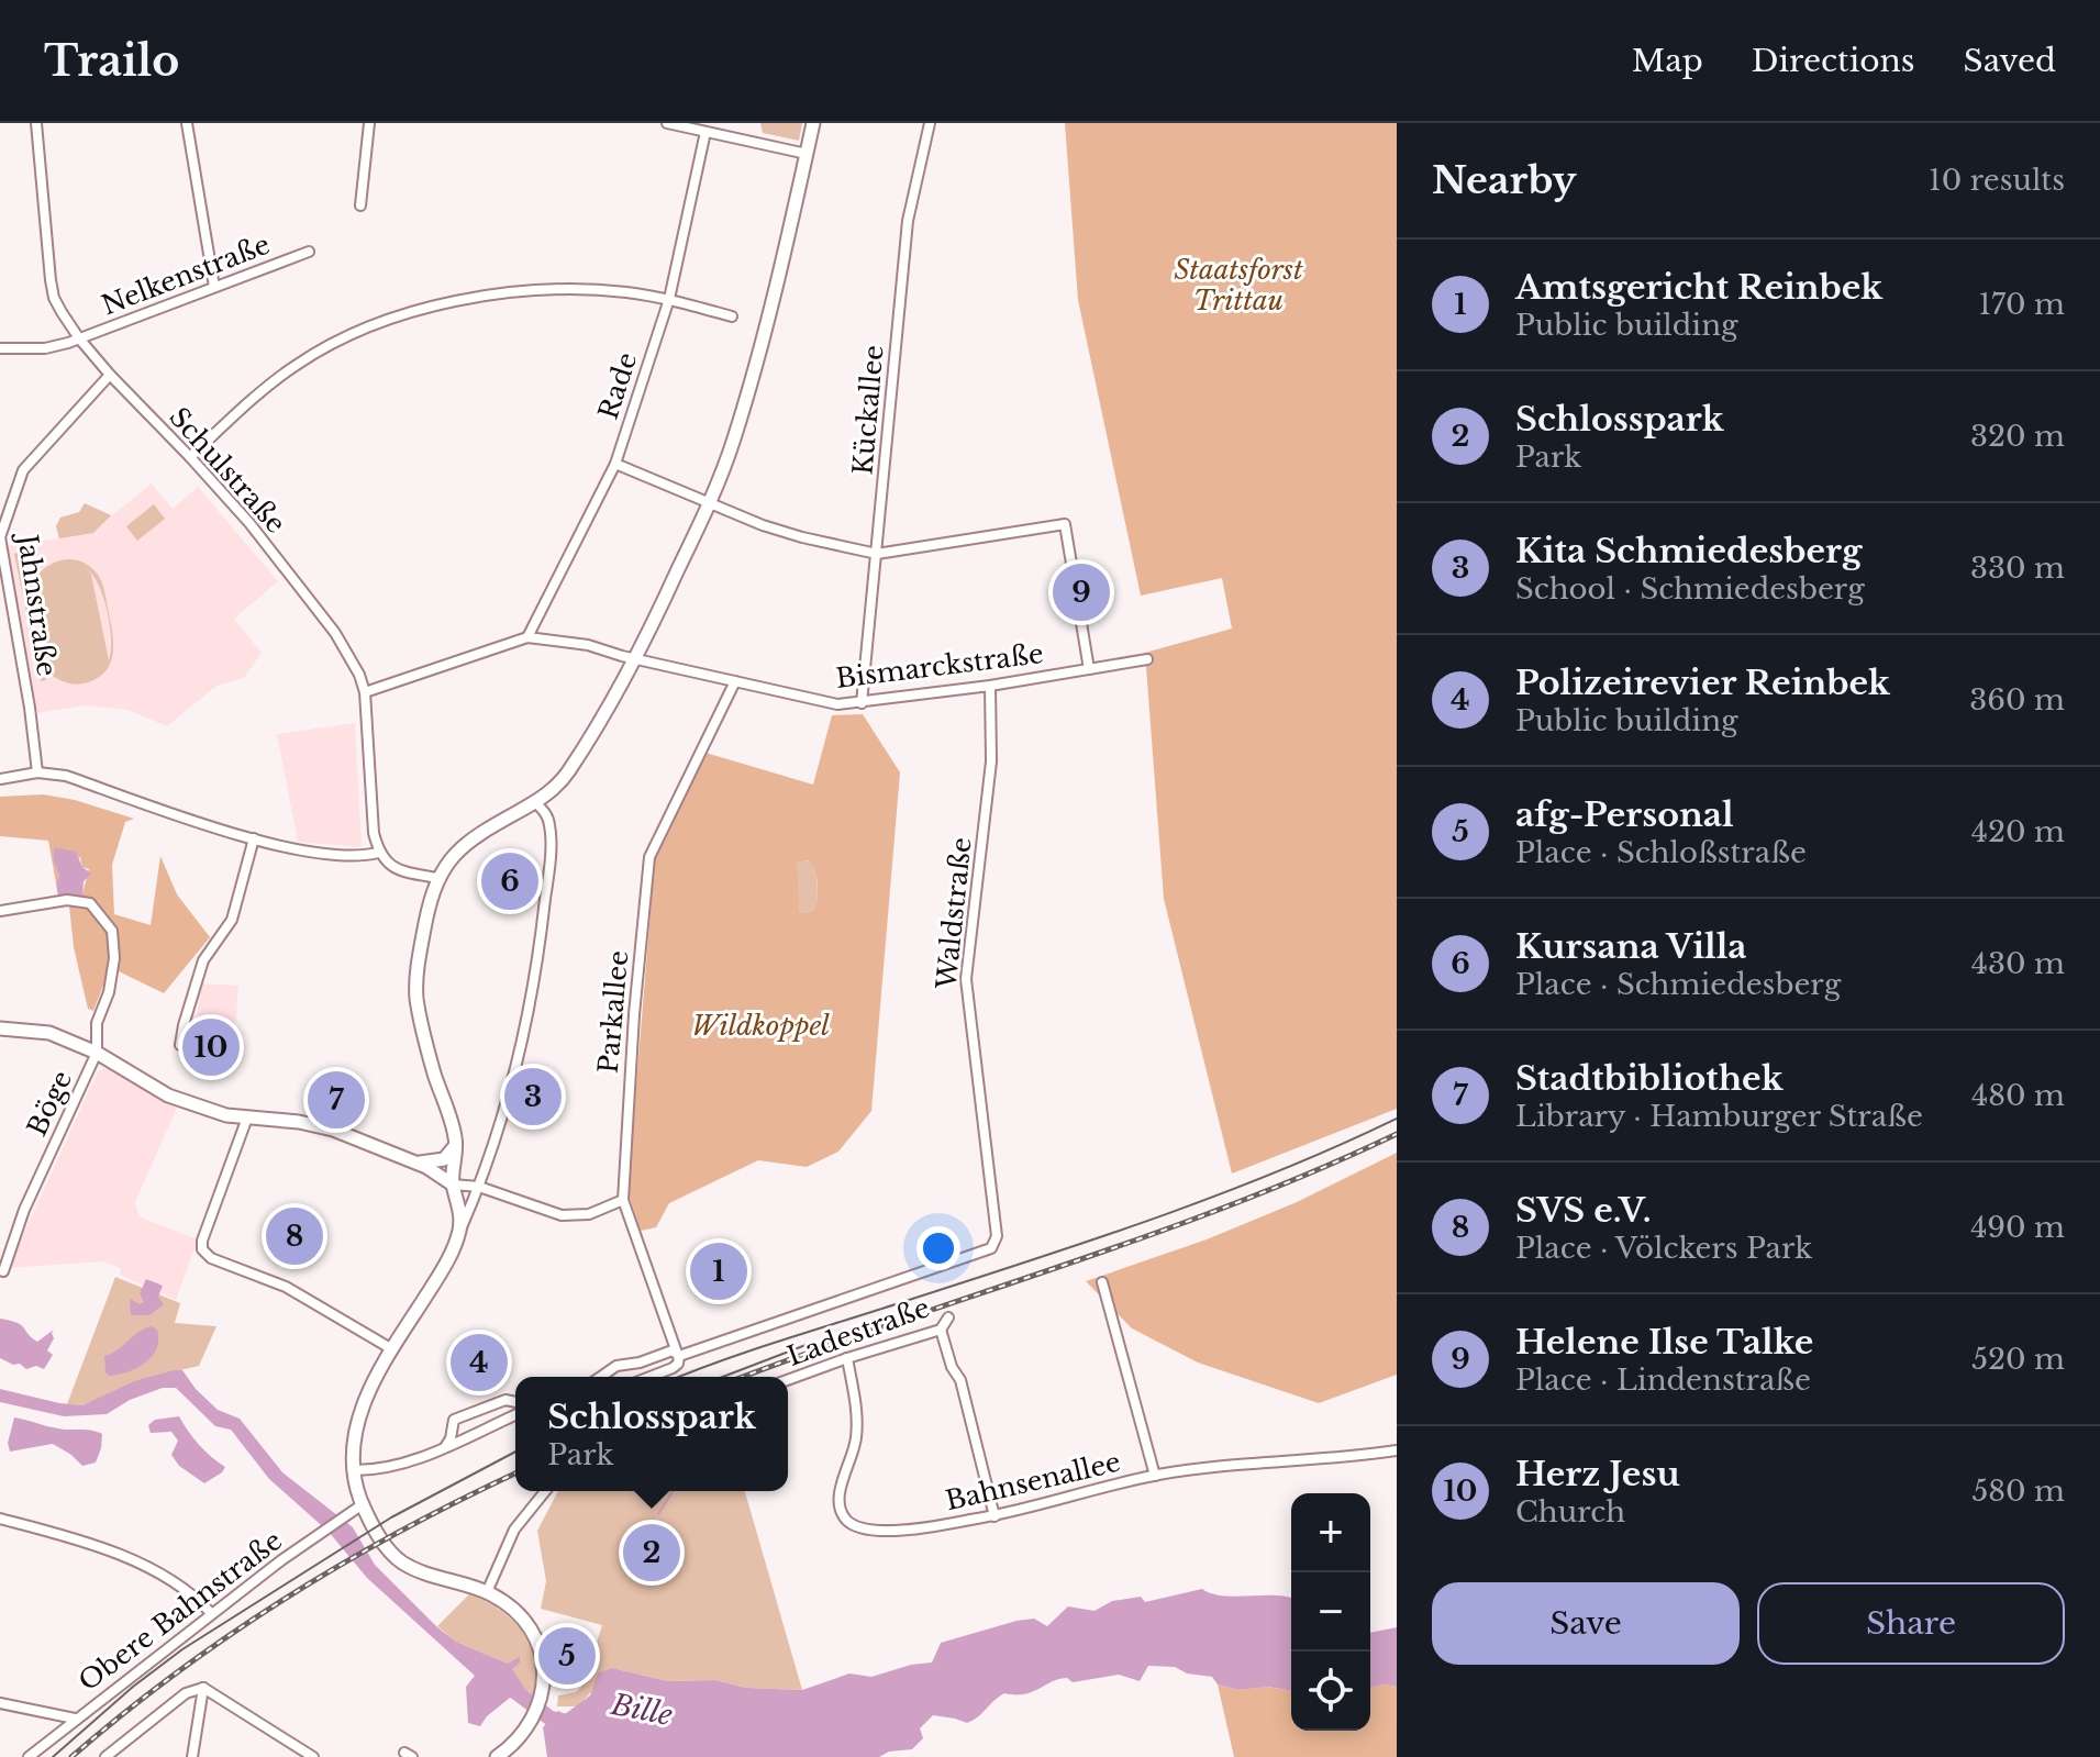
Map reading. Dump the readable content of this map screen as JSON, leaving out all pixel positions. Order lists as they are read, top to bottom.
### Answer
{
  "streets": {
    "street": [
      "Nelkenstraße",
      "Rade",
      "Kückallee",
      "Schulstraße",
      "Jahnstraße",
      "Bismarckstraße",
      "Waldstraße",
      "Parkallee",
      "Böge",
      "Ladestraße",
      "Bahnsenallee",
      "Obere Bahnstraße"
    ]
  },
  "crossings": [
    ["Nelkenstraße", "Schulstraße"],
    ["Rade", "Bismarckstraße"],
    ["Kückallee", "Bismarckstraße"],
    ["Schulstraße", "Jahnstraße"],
    ["Bismarckstraße", "Waldstraße"],
    ["Bismarckstraße", "Parkallee"],
    ["Ladestraße", "Bahnsenallee"]
  ],
  "water": ["Bille"],
  "parks": ["Staatsforst Trittau", "Wildkoppel"],
  "page": {
    "header": "Trailo",
    "nav": ["Map", "Directions", "Saved"],
    "heading": ["Nearby", "10 results"],
    "list": [
      {
        "mark": "1",
        "name": "Amtsgericht Reinbek",
        "note": "Public building",
        "value": "170 m"
      },
      {
        "mark": "2",
        "name": "Schlosspark",
        "note": "Park",
        "value": "320 m"
      },
      {
        "mark": "3",
        "name": "Kita Schmiedesberg",
        "note": "School · Schmiedesberg",
        "value": "330 m"
      },
      {
        "mark": "4",
        "name": "Polizeirevier Reinbek",
        "note": "Public building",
        "value": "360 m"
      },
      {
        "mark": "5",
        "name": "afg-Personal",
        "note": "Place · Schloßstraße",
        "value": "420 m"
      },
      {
        "mark": "6",
        "name": "Kursana Villa",
        "note": "Place · Schmiedesberg",
        "value": "430 m"
      },
      {
        "mark": "7",
        "name": "Stadtbibliothek",
        "note": "Library · Hamburger Straße",
        "value": "480 m"
      },
      {
        "mark": "8",
        "name": "SVS e.V.",
        "note": "Place · Völckers Park",
        "value": "490 m"
      },
      {
        "mark": "9",
        "name": "Helene Ilse Talke",
        "note": "Place · Lindenstraße",
        "value": "520 m"
      },
      {
        "mark": "10",
        "name": "Herz Jesu",
        "note": "Church",
        "value": "580 m"
      }
    ],
    "pins": [
      "9",
      "6",
      "10",
      "3",
      "7",
      "8",
      "1",
      "4",
      "2",
      "5"
    ],
    "popup": ["Schlosspark", "Park"],
    "map_buttons": ["+", "−"],
    "buttons": ["Save", "Share"]
  }
}
